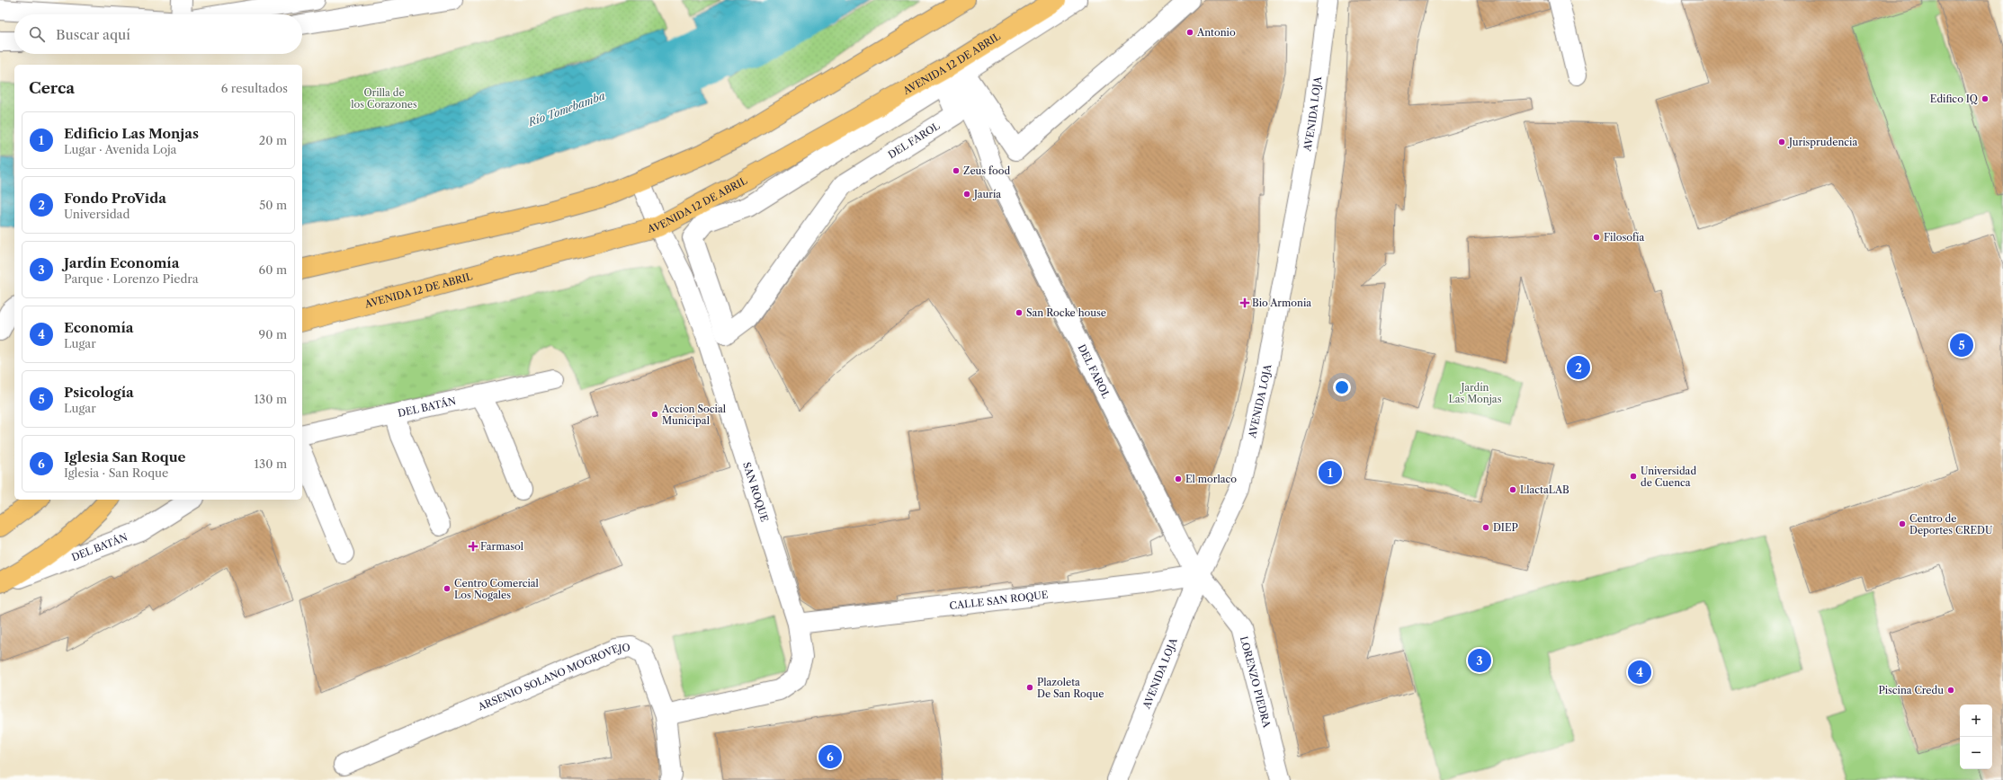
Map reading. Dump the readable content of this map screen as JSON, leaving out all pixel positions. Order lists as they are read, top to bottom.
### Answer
{
  "streets": {
    "main road": ["AVENIDA 12 DE ABRIL"],
    "street": [
      "AVENIDA LOJA",
      "DEL FAROL",
      "DEL BATÁN",
      "SAN ROQUE",
      "CALLE SAN ROQUE",
      "ARSENIO SOLANO MOGROVEJO",
      "LORENZO PIEDRA"
    ]
  },
  "crossings": [
    ["AVENIDA 12 DE ABRIL", "DEL FAROL"],
    ["AVENIDA 12 DE ABRIL", "SAN ROQUE"],
    ["AVENIDA LOJA", "DEL FAROL"],
    ["AVENIDA LOJA", "CALLE SAN ROQUE"],
    ["AVENIDA LOJA", "LORENZO PIEDRA"],
    ["DEL FAROL", "CALLE SAN ROQUE"],
    ["DEL FAROL", "LORENZO PIEDRA"],
    ["SAN ROQUE", "CALLE SAN ROQUE"],
    ["SAN ROQUE", "ARSENIO SOLANO MOGROVEJO"],
    ["CALLE SAN ROQUE", "LORENZO PIEDRA"]
  ],
  "water": ["Río Tomebamba"],
  "parks": ["Orilla de los Corazones", "Jardín Las Monjas"],
  "places": {
    "other": [
      "Antonio",
      "Edifico IQ",
      "Jurisprudencia",
      "Zeus food",
      "Jauría",
      "Filosofía",
      "San Rocke house",
      "Accion Social Municipal",
      "Universidad de Cuenca",
      "El morlaco",
      "LlactaLAB",
      "Centro de Deportes CREDU",
      "DIEP",
      "Centro Comercial Los Nogales",
      "Plazoleta De San Roque",
      "Piscina Credu"
    ],
    "health": ["Bio Armonia", "Farmasol"]
  },
  "page": {
    "search": "Buscar aquí",
    "heading": ["Cerca", "6 resultados"],
    "list": [
      {
        "mark": "1",
        "name": "Edificio Las Monjas",
        "note": "Lugar · Avenida Loja",
        "value": "20 m"
      },
      {
        "mark": "2",
        "name": "Fondo ProVida",
        "note": "Universidad",
        "value": "50 m"
      },
      {
        "mark": "3",
        "name": "Jardín Economía",
        "note": "Parque · Lorenzo Piedra",
        "value": "60 m"
      },
      {
        "mark": "4",
        "name": "Economía",
        "note": "Lugar",
        "value": "90 m"
      },
      {
        "mark": "5",
        "name": "Psicología",
        "note": "Lugar",
        "value": "130 m"
      },
      {
        "mark": "6",
        "name": "Iglesia San Roque",
        "note": "Iglesia · San Roque",
        "value": "130 m"
      }
    ],
    "pins": [
      "5",
      "2",
      "1",
      "3",
      "4",
      "6"
    ],
    "map_buttons": ["+", "−"]
  }
}
